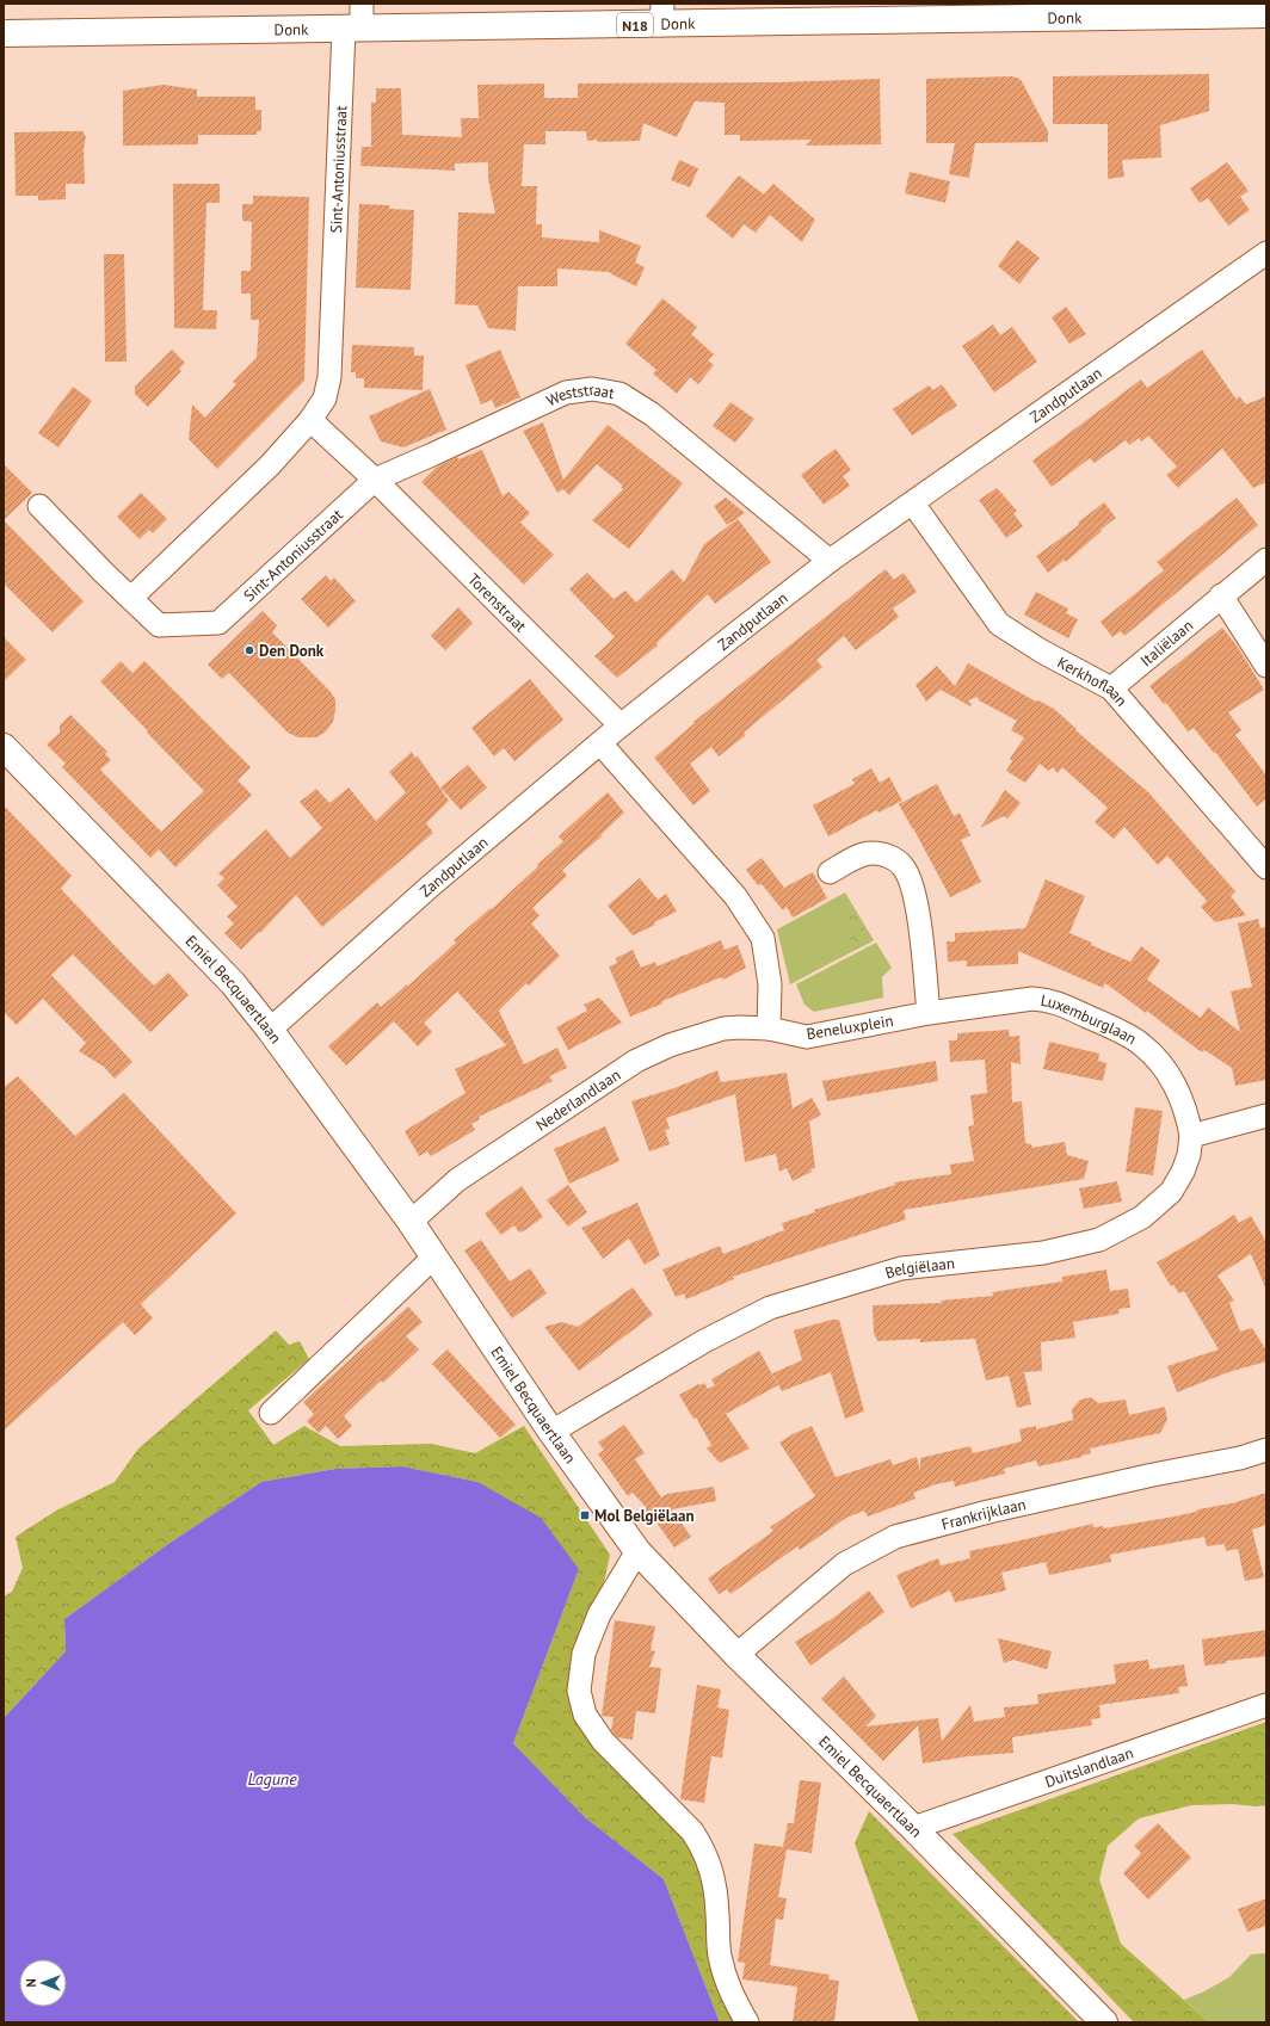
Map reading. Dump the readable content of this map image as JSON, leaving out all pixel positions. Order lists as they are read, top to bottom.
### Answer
{
  "streets": {
    "street": [
      "Donk",
      "N18",
      "Sint-Antoniusstraat",
      "Zandputlaan",
      "Weststraat",
      "Torenstraat",
      "Italiëlaan",
      "Kerkhoflaan",
      "Emiel Becquaertlaan",
      "Luxemburglaan",
      "Beneluxplein",
      "Nederlandlaan",
      "Belgiëlaan",
      "Frankrijklaan",
      "Duitslandlaan"
    ]
  },
  "crossings": [
    ["Donk", "Sint-Antoniusstraat"],
    ["Sint-Antoniusstraat", "Weststraat"],
    ["Sint-Antoniusstraat", "Torenstraat"],
    ["Zandputlaan", "Weststraat"],
    ["Zandputlaan", "Torenstraat"],
    ["Zandputlaan", "Kerkhoflaan"],
    ["Zandputlaan", "Emiel Becquaertlaan"],
    ["Weststraat", "Torenstraat"],
    ["Italiëlaan", "Kerkhoflaan"],
    ["Emiel Becquaertlaan", "Nederlandlaan"],
    ["Emiel Becquaertlaan", "Belgiëlaan"],
    ["Emiel Becquaertlaan", "Frankrijklaan"],
    ["Emiel Becquaertlaan", "Duitslandlaan"],
    ["Luxemburglaan", "Beneluxplein"],
    ["Luxemburglaan", "Belgiëlaan"],
    ["Beneluxplein", "Nederlandlaan"]
  ],
  "water": ["Lagune"],
  "places": {
    "other": ["Den Donk"],
    "transit": ["Mol Belgiëlaan"]
  },
  "north": "left"
}
